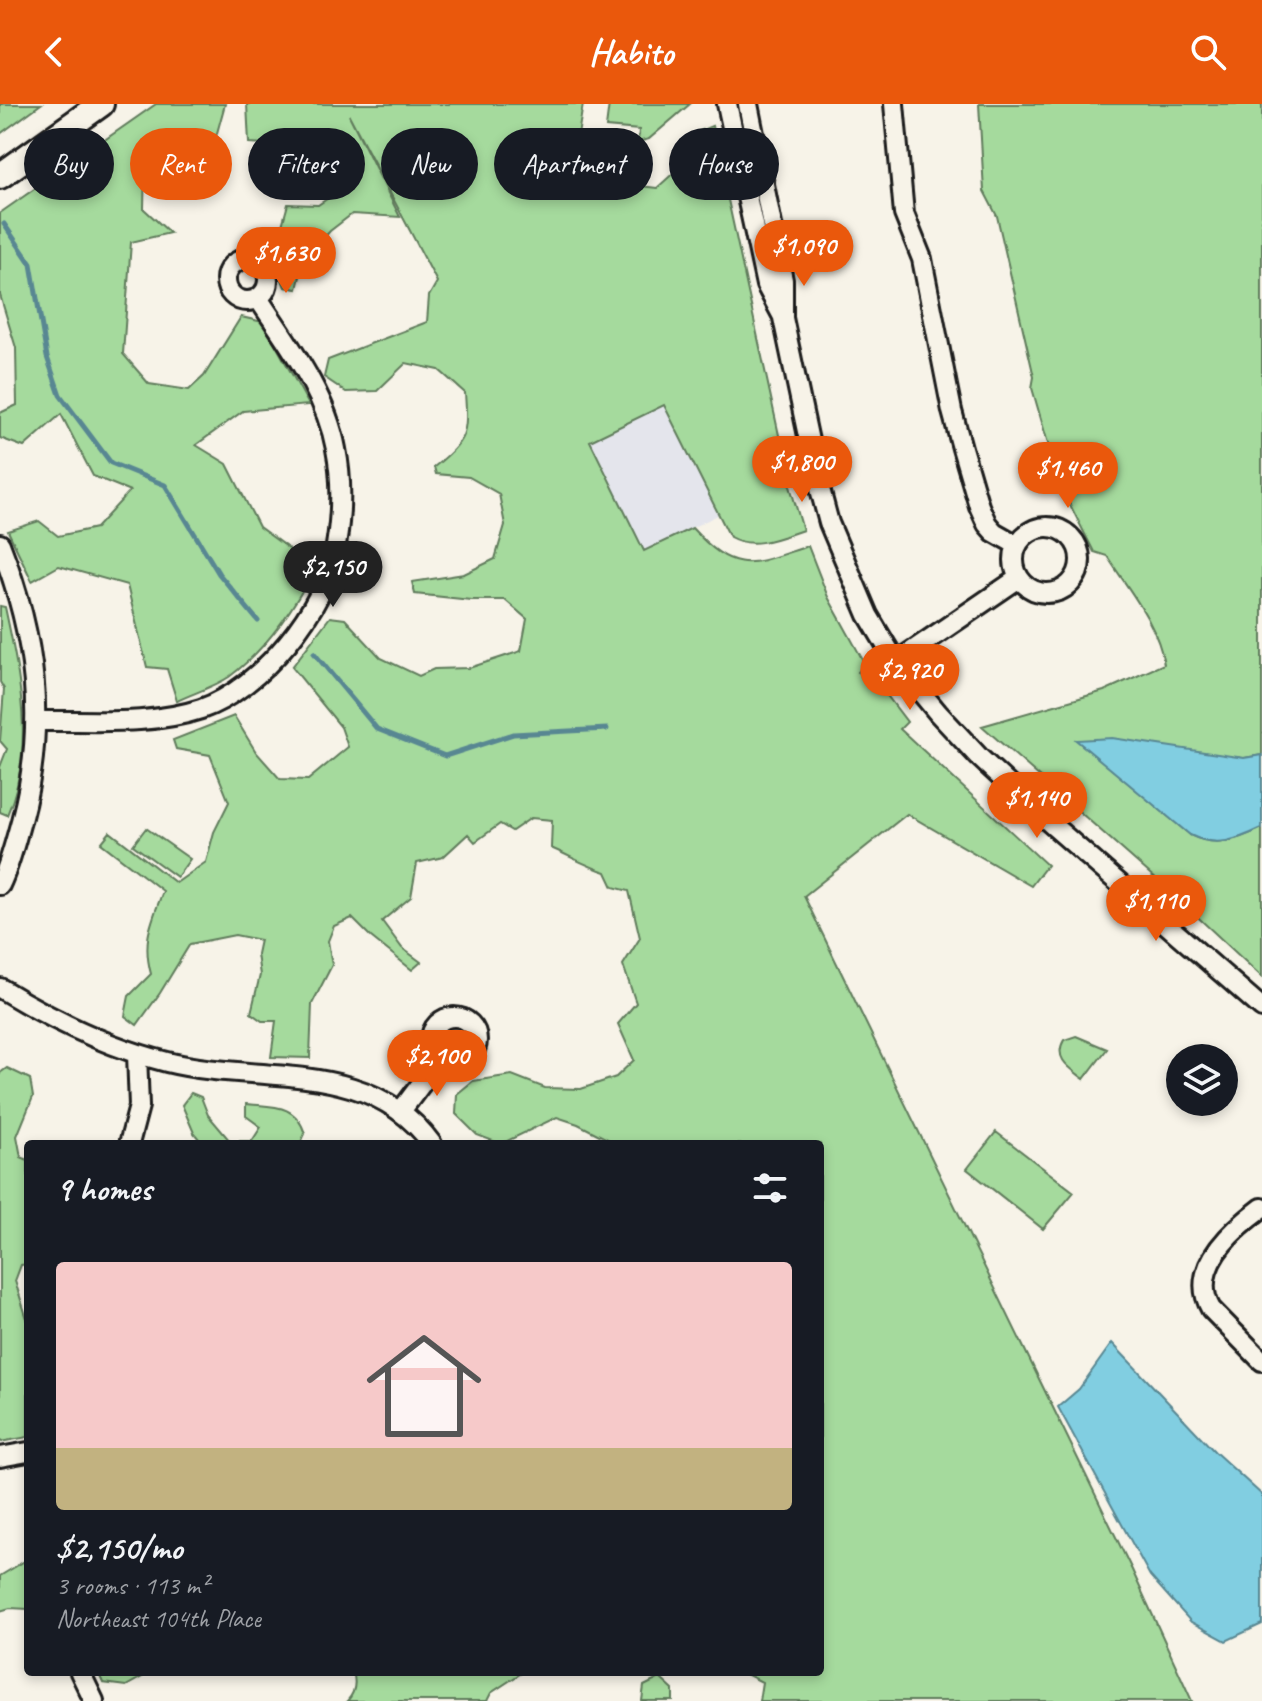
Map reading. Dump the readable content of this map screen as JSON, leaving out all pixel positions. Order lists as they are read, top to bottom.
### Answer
{
  "page": {
    "header": "Habito",
    "chip": [
      "Buy",
      "Rent",
      "Filters",
      "New",
      "Apartment",
      "House"
    ],
    "price": [
      "$1,090",
      "$1,630",
      "$1,800",
      "$1,460",
      "$2,150",
      "$2,920",
      "$1,140",
      "$1,110",
      "$2,100"
    ],
    "heading": "9 homes",
    "list": [
      {
        "name": "$2,150/mo",
        "note": "3 rooms · 113 m² · Northeast 104th Place"
      }
    ]
  }
}
